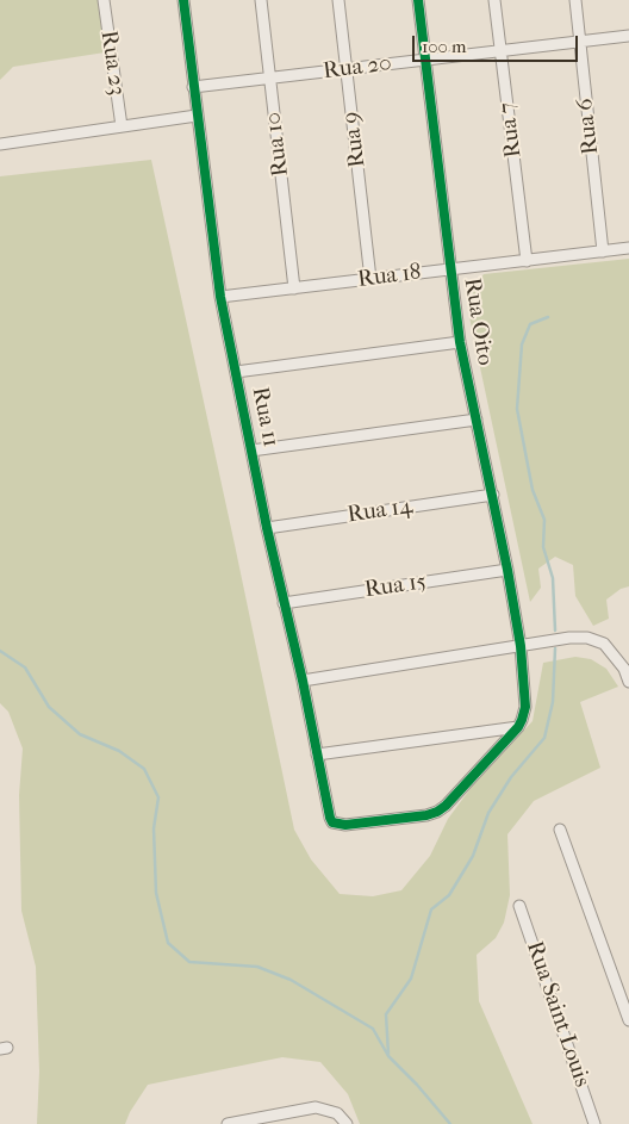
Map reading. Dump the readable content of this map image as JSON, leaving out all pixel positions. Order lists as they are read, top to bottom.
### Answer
{
  "streets": {
    "street": [
      "Rua 23",
      "Rua 20",
      "Rua 6",
      "Rua 7",
      "Rua 9",
      "Rua 10",
      "Rua 18",
      "Rua Oito",
      "Rua 11",
      "Rua 14",
      "Rua 15",
      "Rua Saint Louis"
    ]
  },
  "crossings": [
    ["Rua 20", "Rua 6"],
    ["Rua 20", "Rua 7"],
    ["Rua 20", "Rua 9"],
    ["Rua 20", "Rua 10"],
    ["Rua 20", "Rua Oito"],
    ["Rua 20", "Rua 11"],
    ["Rua 6", "Rua 18"],
    ["Rua 7", "Rua 18"],
    ["Rua 9", "Rua 18"],
    ["Rua 10", "Rua 18"],
    ["Rua 18", "Rua Oito"],
    ["Rua 18", "Rua 11"],
    ["Rua Oito", "Rua 11"],
    ["Rua Oito", "Rua 14"],
    ["Rua Oito", "Rua 15"],
    ["Rua 11", "Rua 14"],
    ["Rua 11", "Rua 15"]
  ],
  "scale_bar": "100 m"
}
